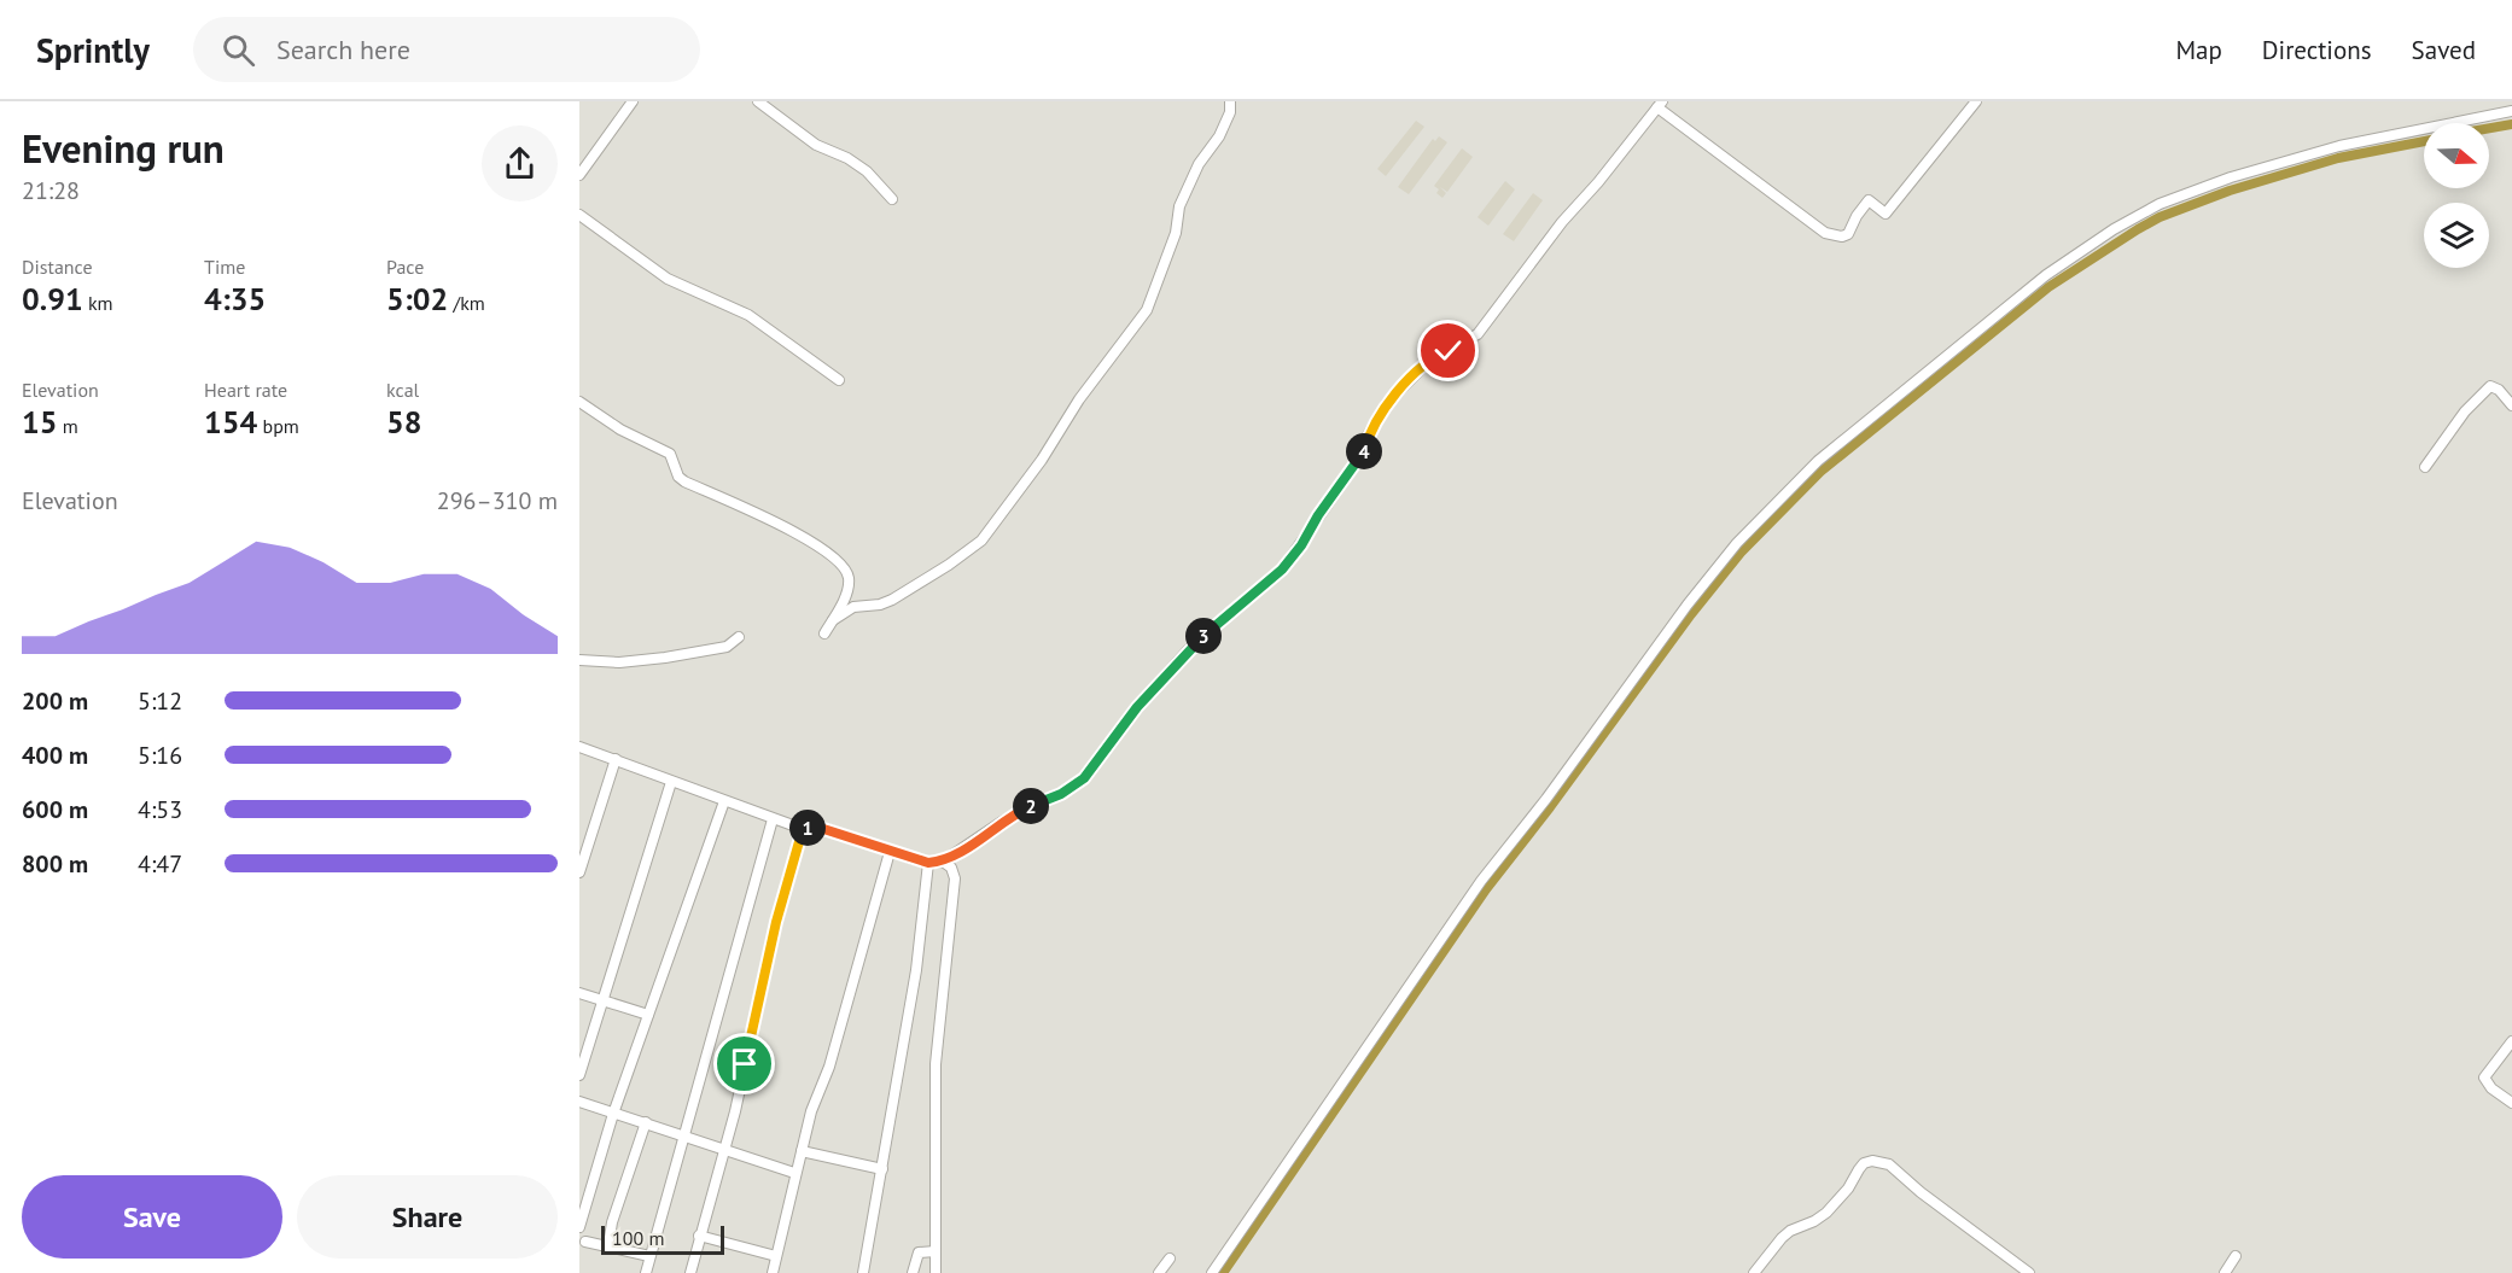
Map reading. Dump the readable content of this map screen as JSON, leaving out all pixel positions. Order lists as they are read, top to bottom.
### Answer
{
  "scale_bar": "100 m",
  "north": "right",
  "page": {
    "header": "Sprintly",
    "search": "Search here",
    "nav": ["Map", "Directions", "Saved"],
    "heading": ["Evening run", "21:28"],
    "stats": [
      ["Distance", "0.91 km"],
      ["Time", "4:35"],
      ["Pace", "5:02 /km"],
      ["Elevation", "15 m"],
      ["Heart rate", "154 bpm"],
      ["kcal", "58"]
    ],
    "pins": [
      "4",
      "3",
      "2",
      "1"
    ],
    "chart": ["Elevation", "296–310 m"],
    "list": [
      {
        "name": "200 m",
        "note": "5:12"
      },
      {
        "name": "400 m",
        "note": "5:16"
      },
      {
        "name": "600 m",
        "note": "4:53"
      },
      {
        "name": "800 m",
        "note": "4:47"
      }
    ],
    "buttons": ["Save", "Share"],
    "scale": "100 m"
  }
}
